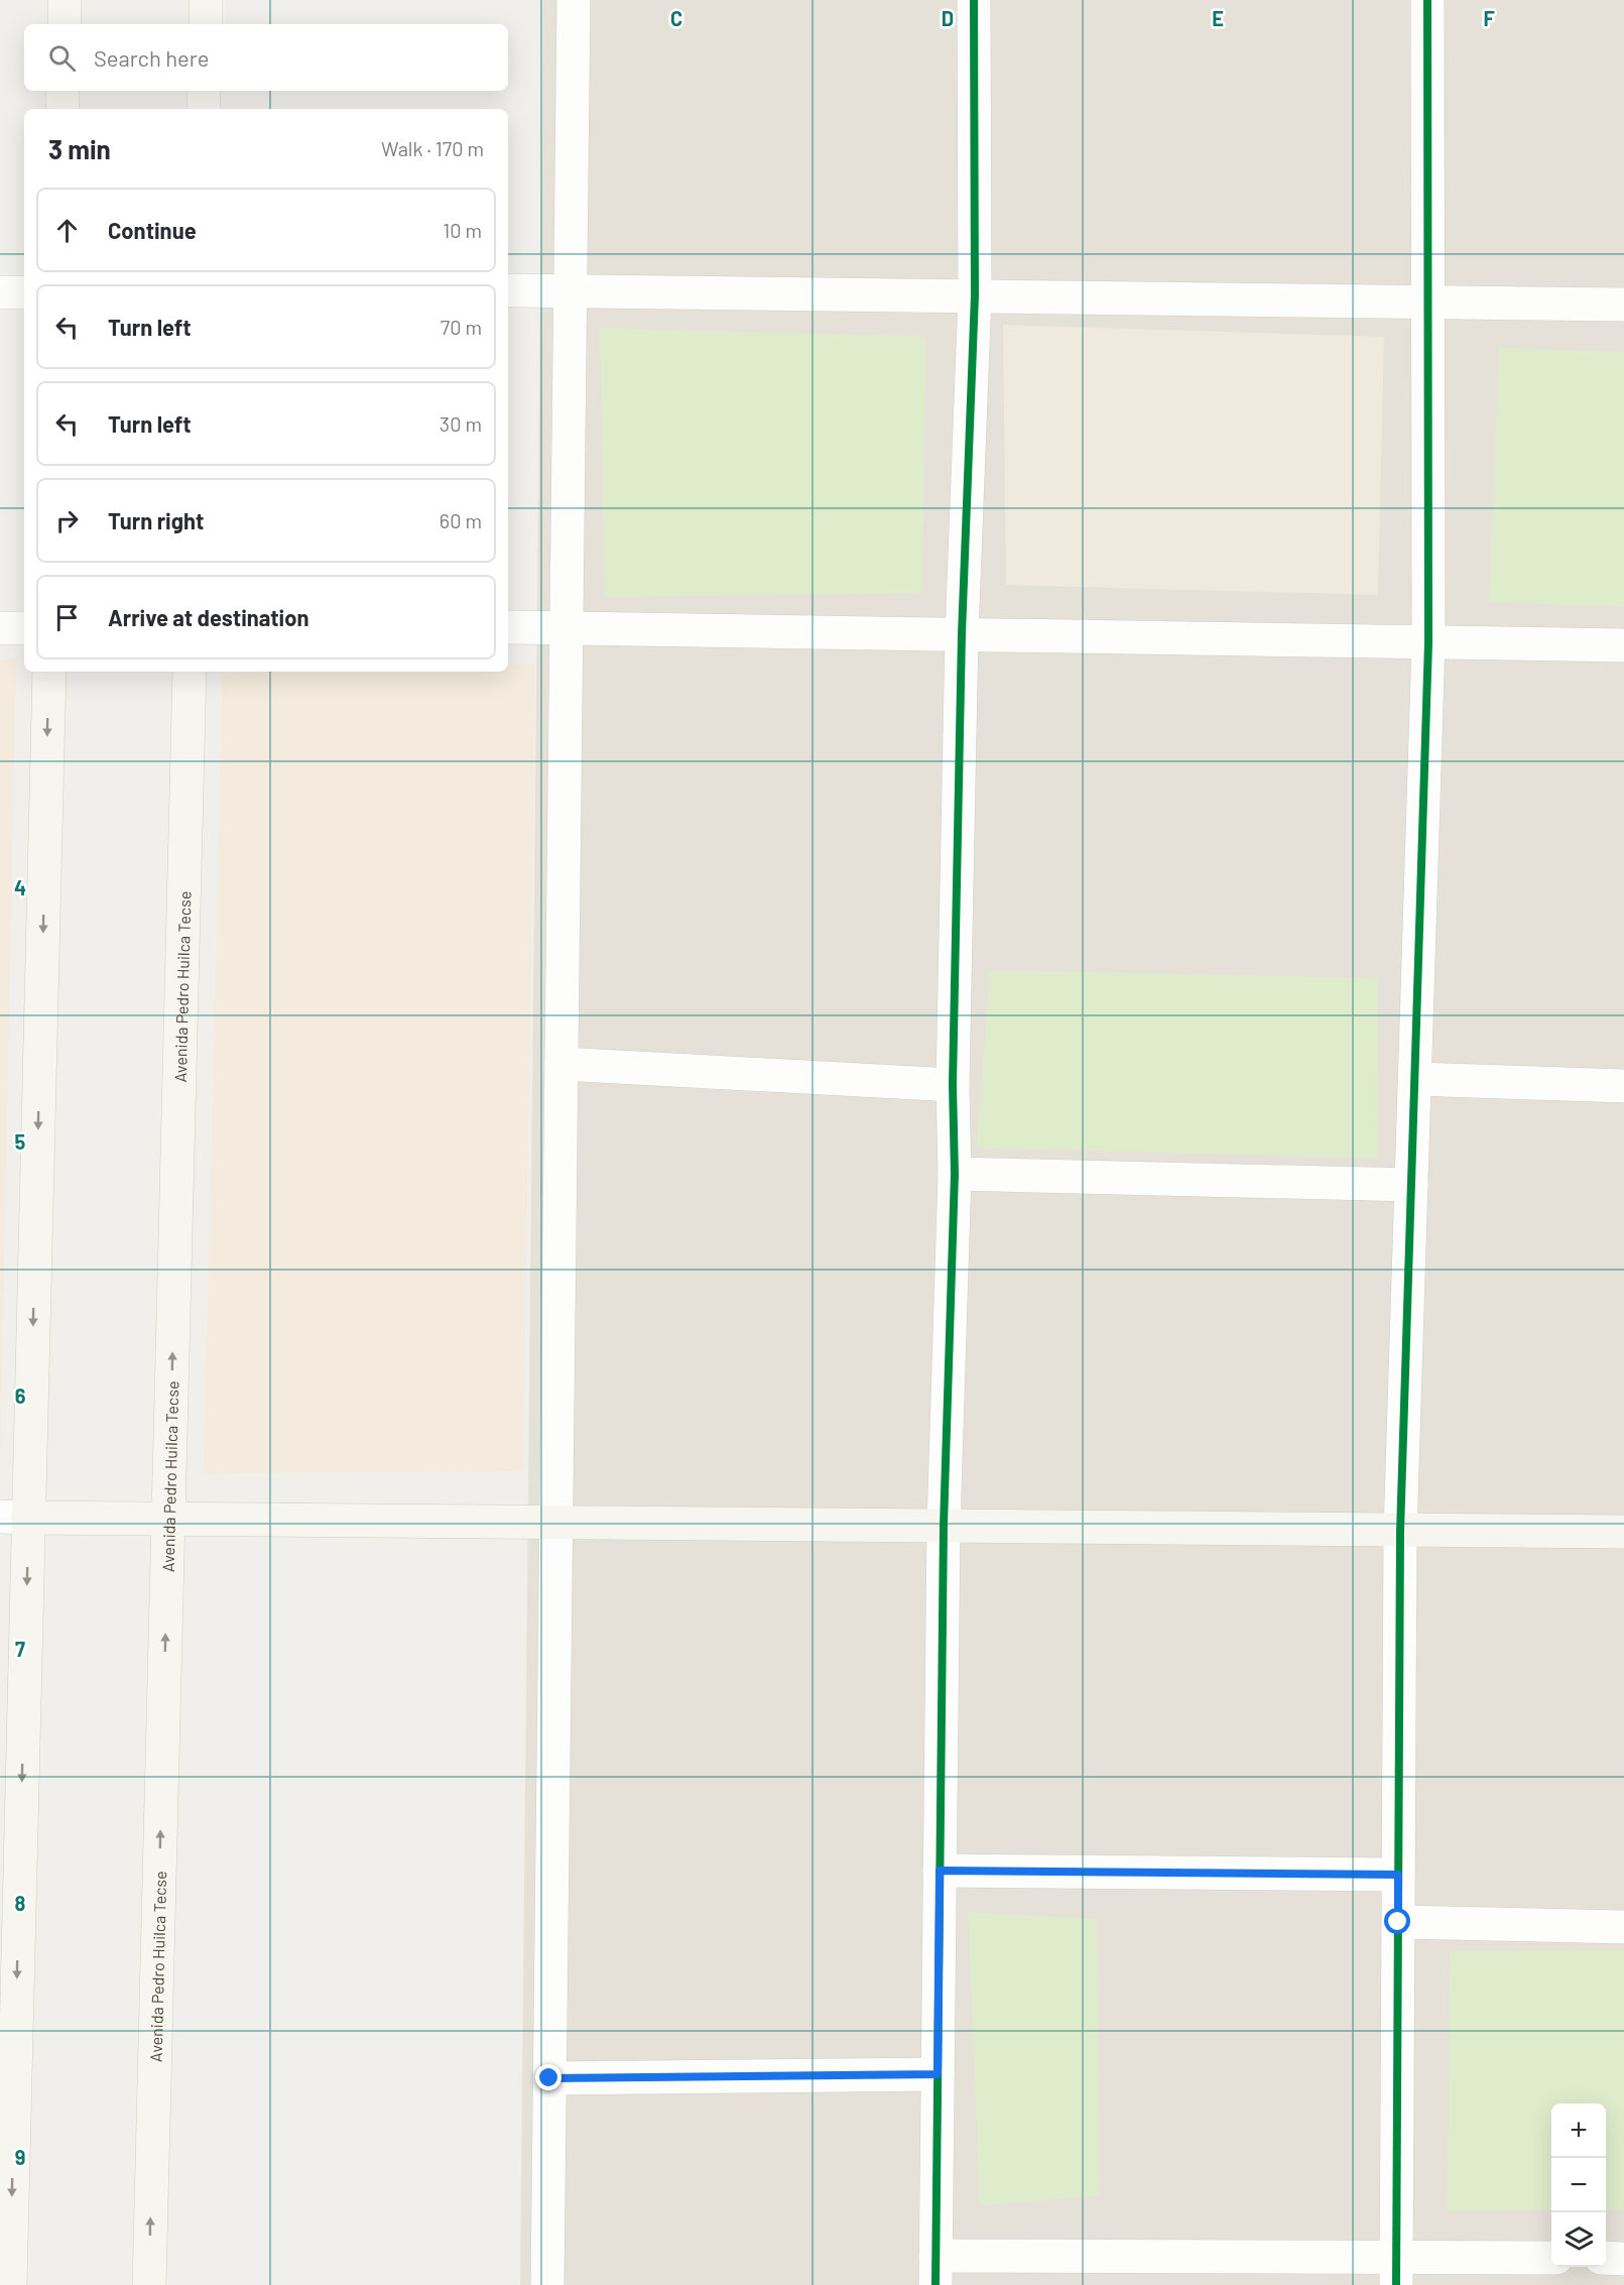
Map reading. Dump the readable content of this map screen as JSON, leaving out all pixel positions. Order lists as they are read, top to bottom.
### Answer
{
  "streets": {
    "main road": ["Avenida Pedro Huilca Tecse"]
  },
  "page": {
    "search": "Search here",
    "heading": ["3 min", "Walk · 170 m"],
    "list": [
      ["Continue", "10 m"],
      ["Turn left", "70 m"],
      ["Turn left", "30 m"],
      ["Turn right", "60 m"],
      "Arrive at destination"
    ],
    "map_buttons": ["+", "−"]
  },
  "grid": {
    "columns": [
      "C",
      "D",
      "E",
      "F"
    ],
    "rows": [
      "4",
      "5",
      "6",
      "7",
      "8",
      "9"
    ]
  }
}
